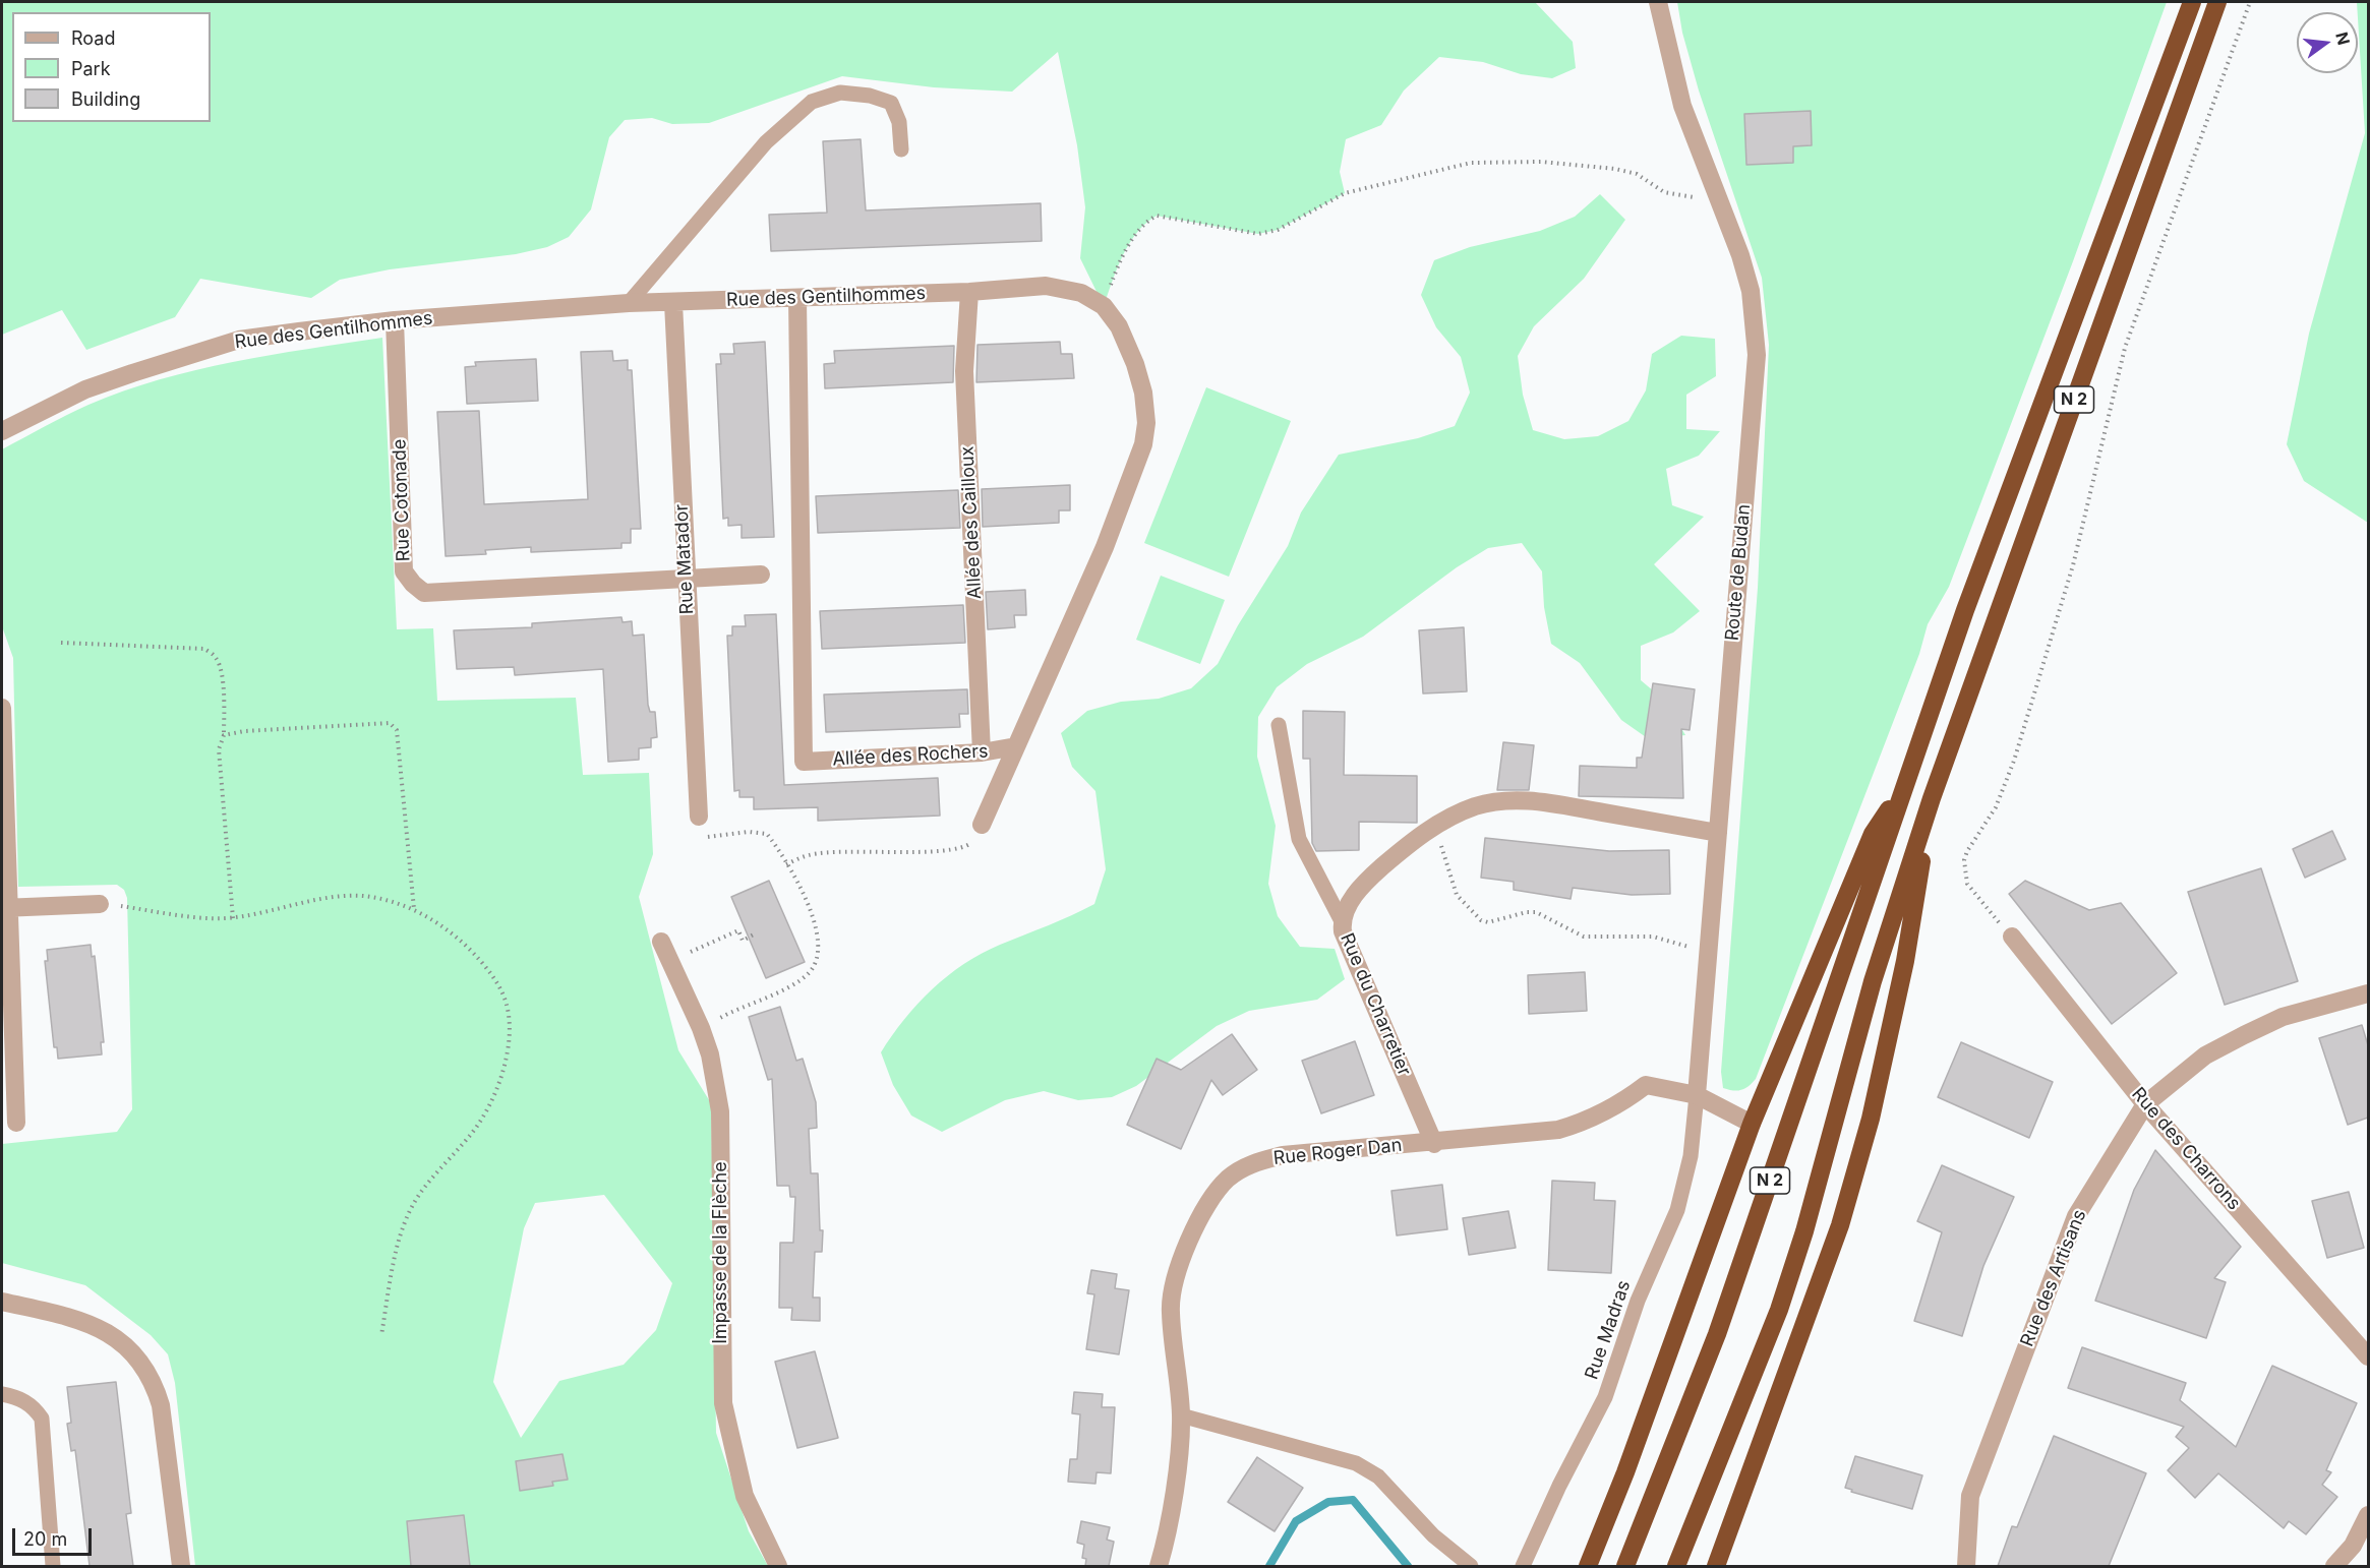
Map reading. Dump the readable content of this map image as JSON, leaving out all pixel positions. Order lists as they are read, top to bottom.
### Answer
{
  "streets": {
    "highway": ["N 2"],
    "street": [
      "Rue des Gentilhommes",
      "Rue Cotonade",
      "Allée des Cailloux",
      "Rue Matador",
      "Route de Budan",
      "Allée des Rochers",
      "Rue du Charretier",
      "Rue des Charrons",
      "Rue Roger Dan",
      "Impasse de la Flèche",
      "Rue des Artisans"
    ],
    "lane": ["Rue Madras"]
  },
  "crossings": [
    ["Rue des Gentilhommes", "Rue Cotonade"],
    ["Rue des Gentilhommes", "Allée des Cailloux"],
    ["Rue des Gentilhommes", "Rue Matador"],
    ["Rue des Gentilhommes", "Allée des Rochers"],
    ["Rue Cotonade", "Rue Matador"],
    ["Allée des Cailloux", "Allée des Rochers"],
    ["Route de Budan", "Rue du Charretier"],
    ["Route de Budan", "Rue Roger Dan"],
    ["Route de Budan", "Rue Madras"],
    ["Rue du Charretier", "Rue Roger Dan"],
    ["Rue des Charrons", "Rue des Artisans"],
    ["Rue Roger Dan", "Rue Madras"]
  ],
  "legend": ["Road", "Park", "Building"],
  "scale_bar": "20 m",
  "north": "right"
}
